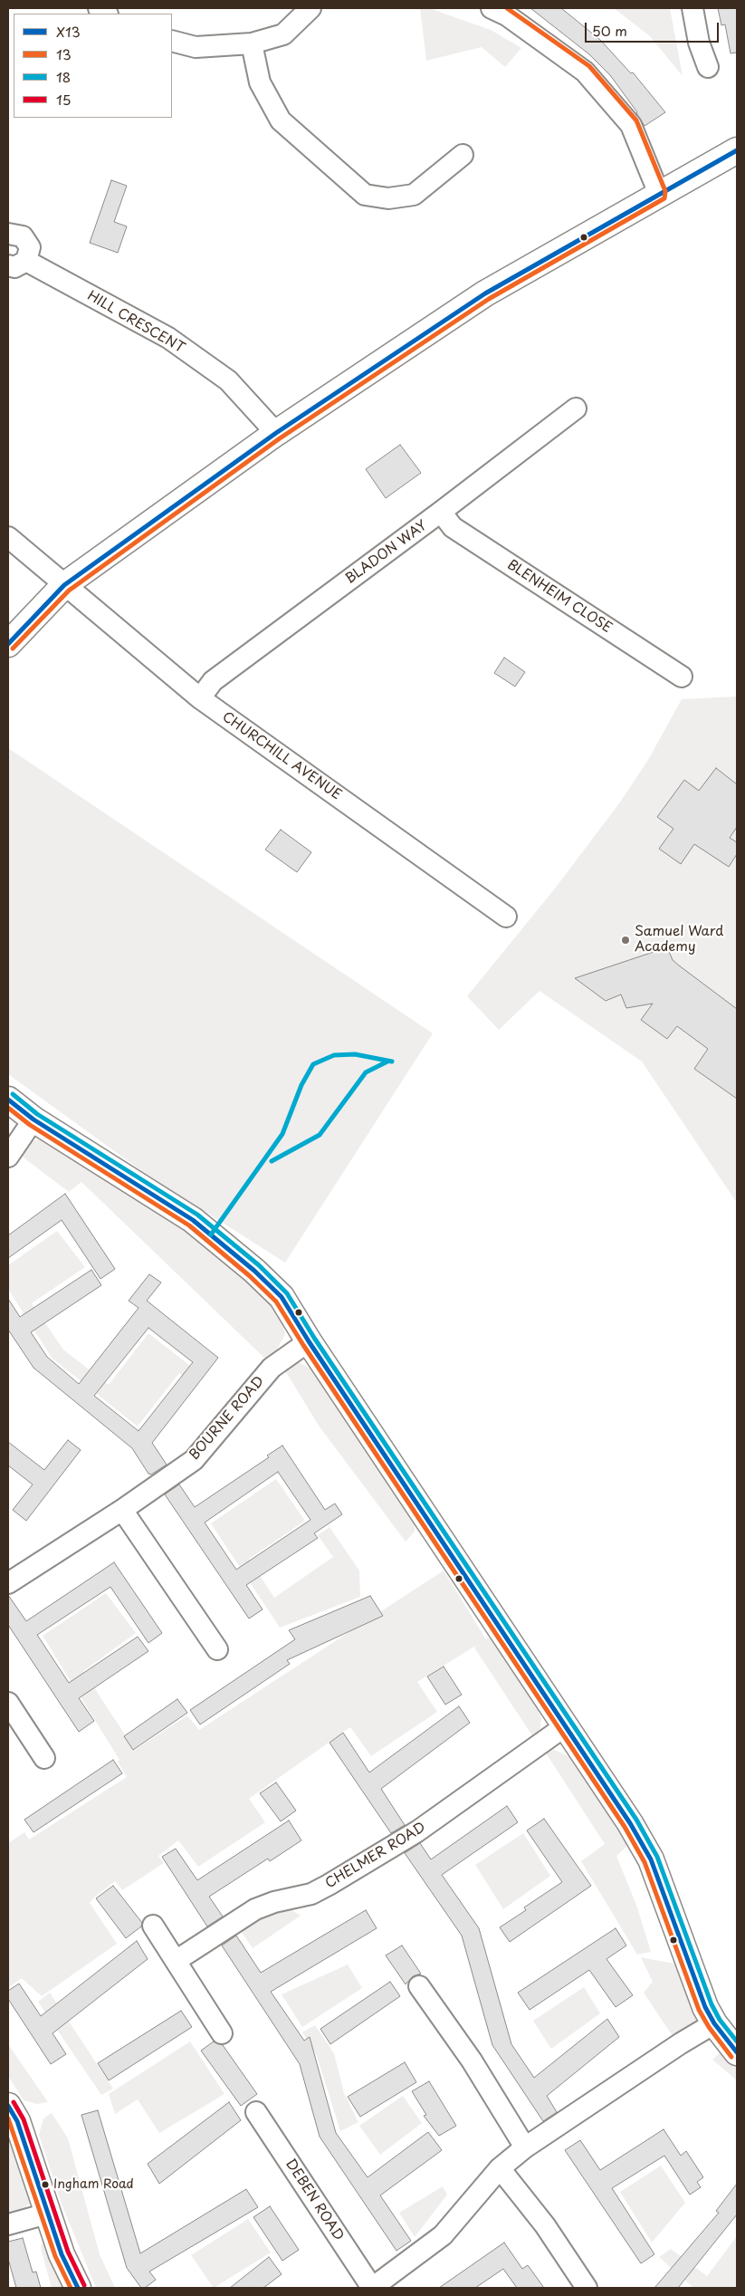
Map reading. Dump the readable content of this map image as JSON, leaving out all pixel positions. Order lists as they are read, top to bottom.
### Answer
{
  "streets": {
    "street": [
      "HILL CRESCENT",
      "BLADON WAY",
      "BLENHEIM CLOSE",
      "CHURCHILL AVENUE",
      "BOURNE ROAD",
      "CHELMER ROAD",
      "DEBEN ROAD"
    ]
  },
  "crossings": [
    ["BLADON WAY", "BLENHEIM CLOSE"],
    ["BLADON WAY", "CHURCHILL AVENUE"]
  ],
  "places": ["Samuel Ward Academy", "Ingham Road"],
  "lines": [
    "transit line 13",
    "transit line X13",
    "transit line 18",
    "transit line 15"
  ],
  "legend": [
    "X13",
    "13",
    "18",
    "15"
  ],
  "scale_bar": "50 m"
}
